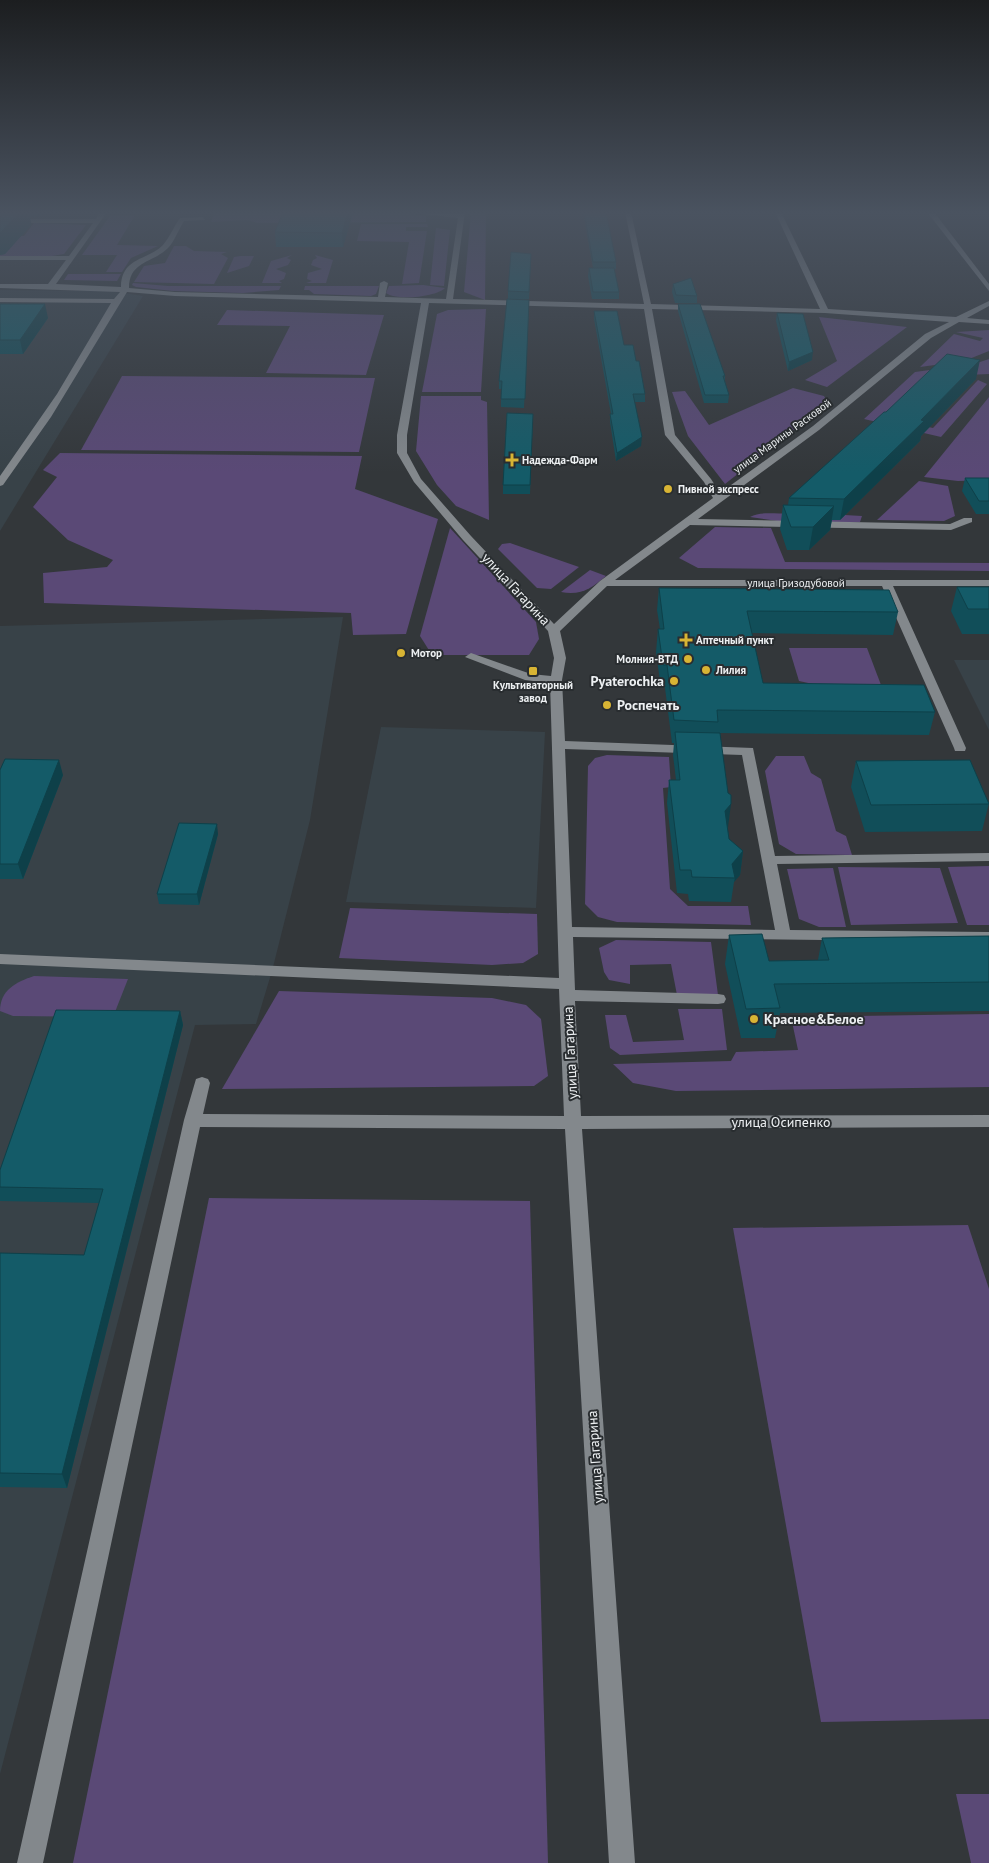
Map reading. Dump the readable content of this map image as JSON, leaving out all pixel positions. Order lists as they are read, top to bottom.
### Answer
{
  "streets": {
    "street": [
      "улица Марины Расковой",
      "улица Гризодубовой",
      "улица Гагарина",
      "улица Осипенко"
    ]
  },
  "crossings": [
    ["улица Марины Расковой", "улица Гризодубовой"],
    ["улица Марины Расковой", "улица Гагарина"],
    ["улица Гагарина", "улица Осипенко"]
  ],
  "places": {
    "health": ["Надежда-Фарм", "Аптечный пункт"],
    "other": [
      "Пивной экспресс",
      "Мотор",
      "Молния-ВТД",
      "Лилия",
      "Pyaterochka",
      "Роспечать",
      "Красное&Белое"
    ],
    "transit": ["Культиваторный завод"]
  }
}
